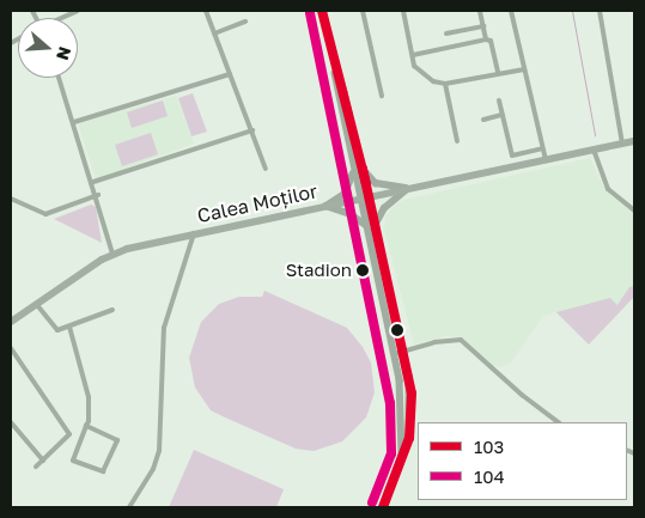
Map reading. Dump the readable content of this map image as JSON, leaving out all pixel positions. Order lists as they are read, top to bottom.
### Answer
{
  "streets": {
    "main road": ["Calea Moților"]
  },
  "places": ["Stadion"],
  "lines": ["transit line 103", "transit line 104"],
  "legend": ["103", "104"],
  "north": "right"
}
